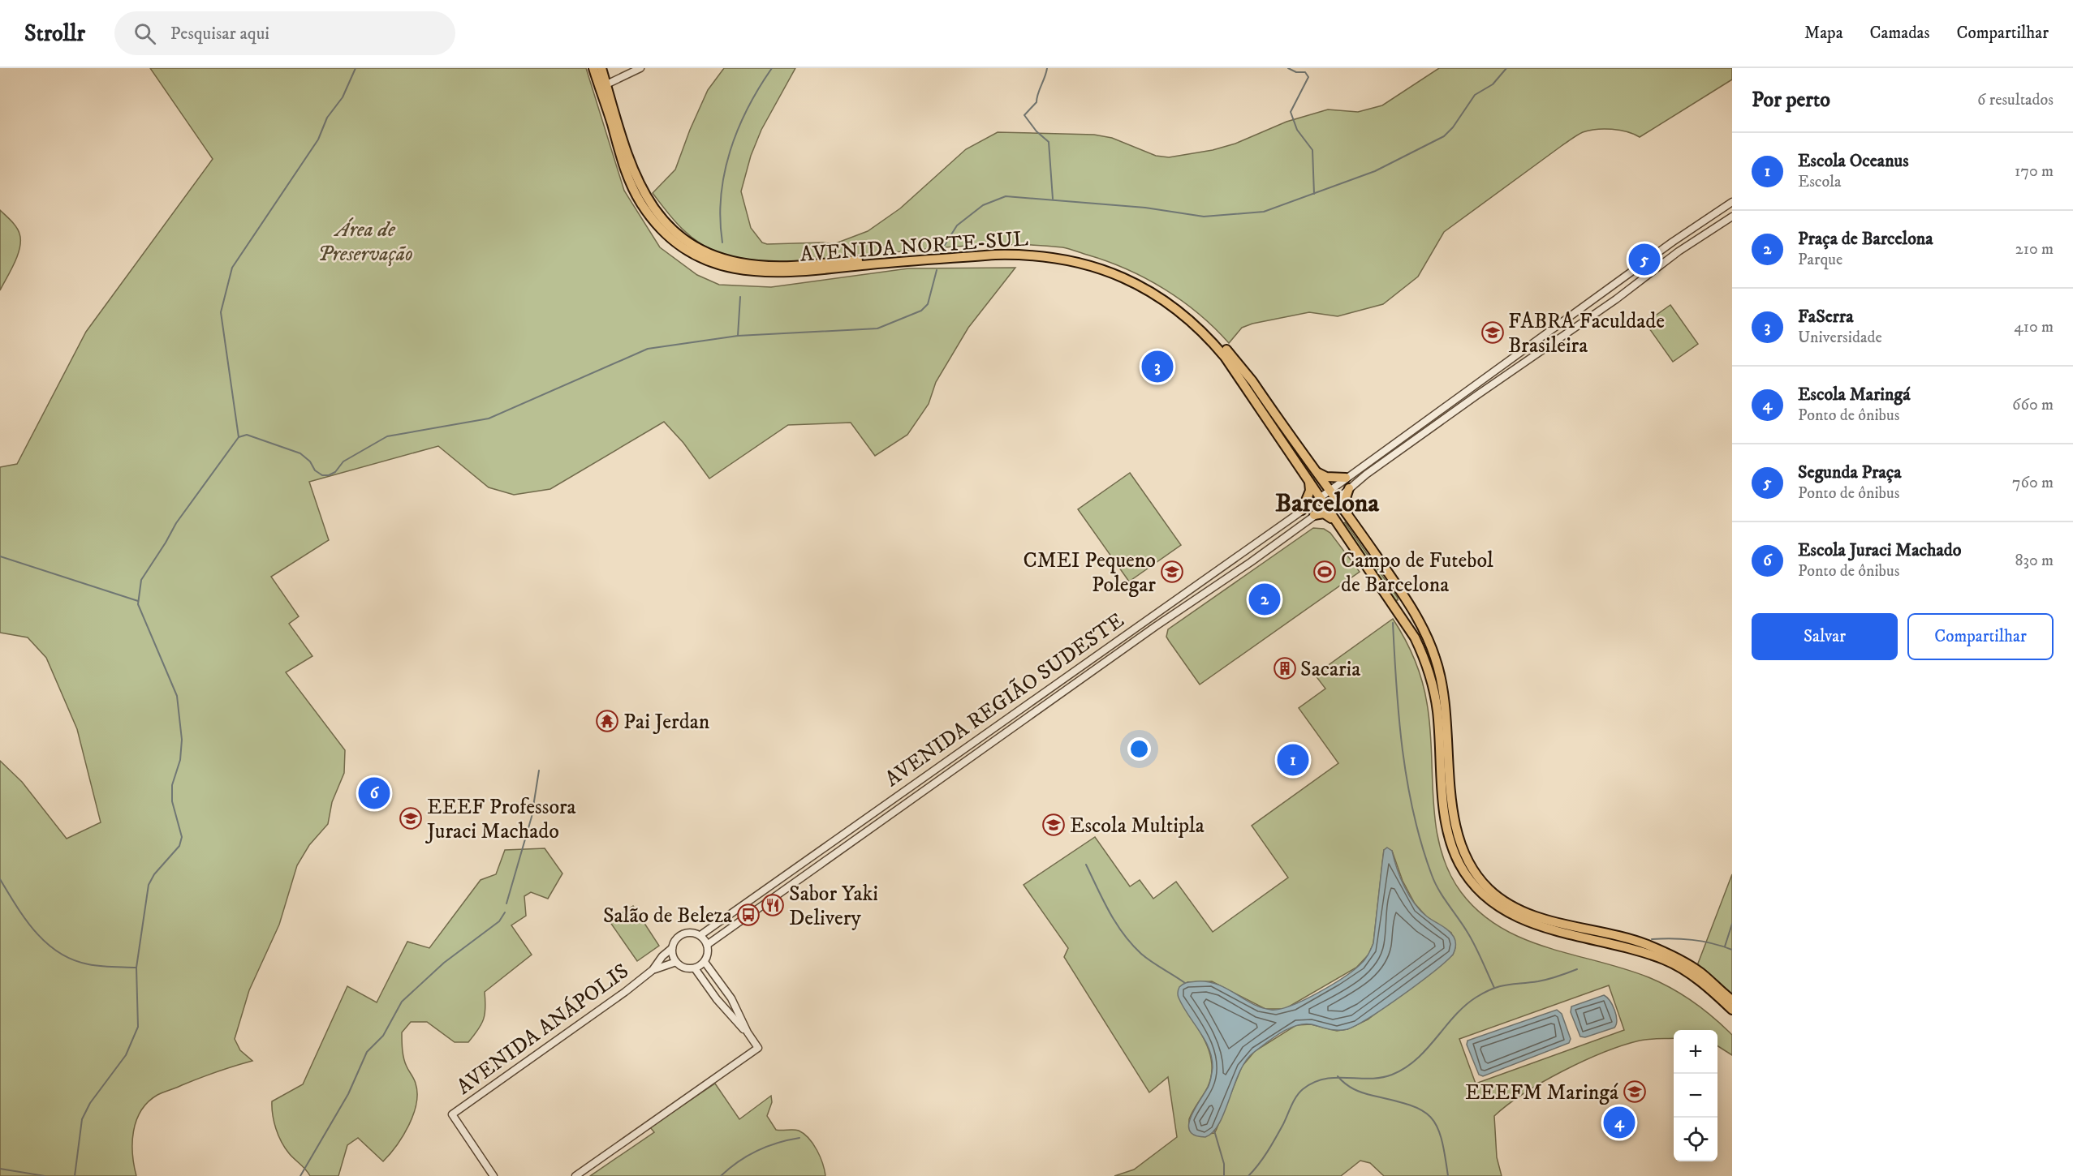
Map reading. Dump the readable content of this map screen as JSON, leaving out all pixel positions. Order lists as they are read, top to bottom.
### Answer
{
  "streets": {
    "main road": ["AVENIDA NORTE-SUL"],
    "street": ["AVENIDA REGIÃO SUDESTE", "AVENIDA ANÁPOLIS"]
  },
  "crossings": [
    ["AVENIDA NORTE-SUL", "AVENIDA REGIÃO SUDESTE"],
    ["AVENIDA REGIÃO SUDESTE", "AVENIDA ANÁPOLIS"]
  ],
  "districts": ["Barcelona"],
  "parks": ["Área de Preservação"],
  "places": {
    "school or university": [
      "FABRA Faculdade Brasileira",
      "CMEI Pequeno Polegar",
      "EEEF Professora Juraci Machado",
      "Escola Multipla",
      "EEEFM Maringá"
    ],
    "sports": ["Campo de Futebol de Barcelona"],
    "building": ["Sacaria"],
    "temple": ["Pai Jerdan"],
    "restaurant": ["Sabor Yaki Delivery"],
    "bus stop": ["Salão de Beleza"]
  },
  "page": {
    "header": "Strollr",
    "search": "Pesquisar aqui",
    "nav": ["Mapa", "Camadas", "Compartilhar"],
    "heading": ["Por perto", "6 resultados"],
    "list": [
      {
        "mark": "1",
        "name": "Escola Oceanus",
        "note": "Escola",
        "value": "170 m"
      },
      {
        "mark": "2",
        "name": "Praça de Barcelona",
        "note": "Parque",
        "value": "210 m"
      },
      {
        "mark": "3",
        "name": "FaSerra",
        "note": "Universidade",
        "value": "410 m"
      },
      {
        "mark": "4",
        "name": "Escola Maringá",
        "note": "Ponto de ônibus",
        "value": "660 m"
      },
      {
        "mark": "5",
        "name": "Segunda Praça",
        "note": "Ponto de ônibus",
        "value": "760 m"
      },
      {
        "mark": "6",
        "name": "Escola Juraci Machado",
        "note": "Ponto de ônibus",
        "value": "830 m"
      }
    ],
    "pins": [
      "5",
      "3",
      "2",
      "1",
      "6",
      "4"
    ],
    "buttons": ["Salvar", "Compartilhar"],
    "map_buttons": ["+", "−"]
  }
}
